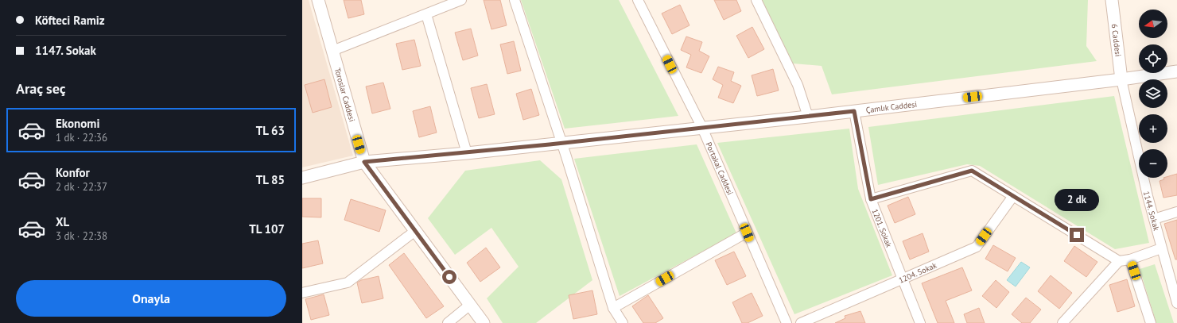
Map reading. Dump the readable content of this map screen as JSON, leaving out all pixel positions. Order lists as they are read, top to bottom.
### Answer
{
  "streets": {
    "street": [
      "6 Caddesi",
      "Toroslar Caddesi",
      "Çamlık Caddesi",
      "Portakal Caddesi",
      "1144. Sokak",
      "1201. Sokak",
      "1204. Sokak"
    ]
  },
  "crossings": [
    ["6 Caddesi", "Çamlık Caddesi"],
    ["6 Caddesi", "1144. Sokak"],
    ["Toroslar Caddesi", "Çamlık Caddesi"],
    ["Çamlık Caddesi", "Portakal Caddesi"],
    ["Çamlık Caddesi", "1144. Sokak"],
    ["Çamlık Caddesi", "1201. Sokak"],
    ["1201. Sokak", "1204. Sokak"]
  ],
  "north": "left",
  "page": {
    "banner": ["Köfteci Ramiz", "1147. Sokak"],
    "map_buttons": ["+", "−"],
    "heading": "Araç seç",
    "list": [
      {
        "name": "Ekonomi",
        "note": "1 dk · 22:36",
        "value": "TL 63"
      },
      {
        "name": "Konfor",
        "note": "2 dk · 22:37",
        "value": "TL 85"
      },
      {
        "name": "XL",
        "note": "3 dk · 22:38",
        "value": "TL 107"
      }
    ],
    "bubble": "2 dk",
    "buttons": "Onayla"
  }
}
